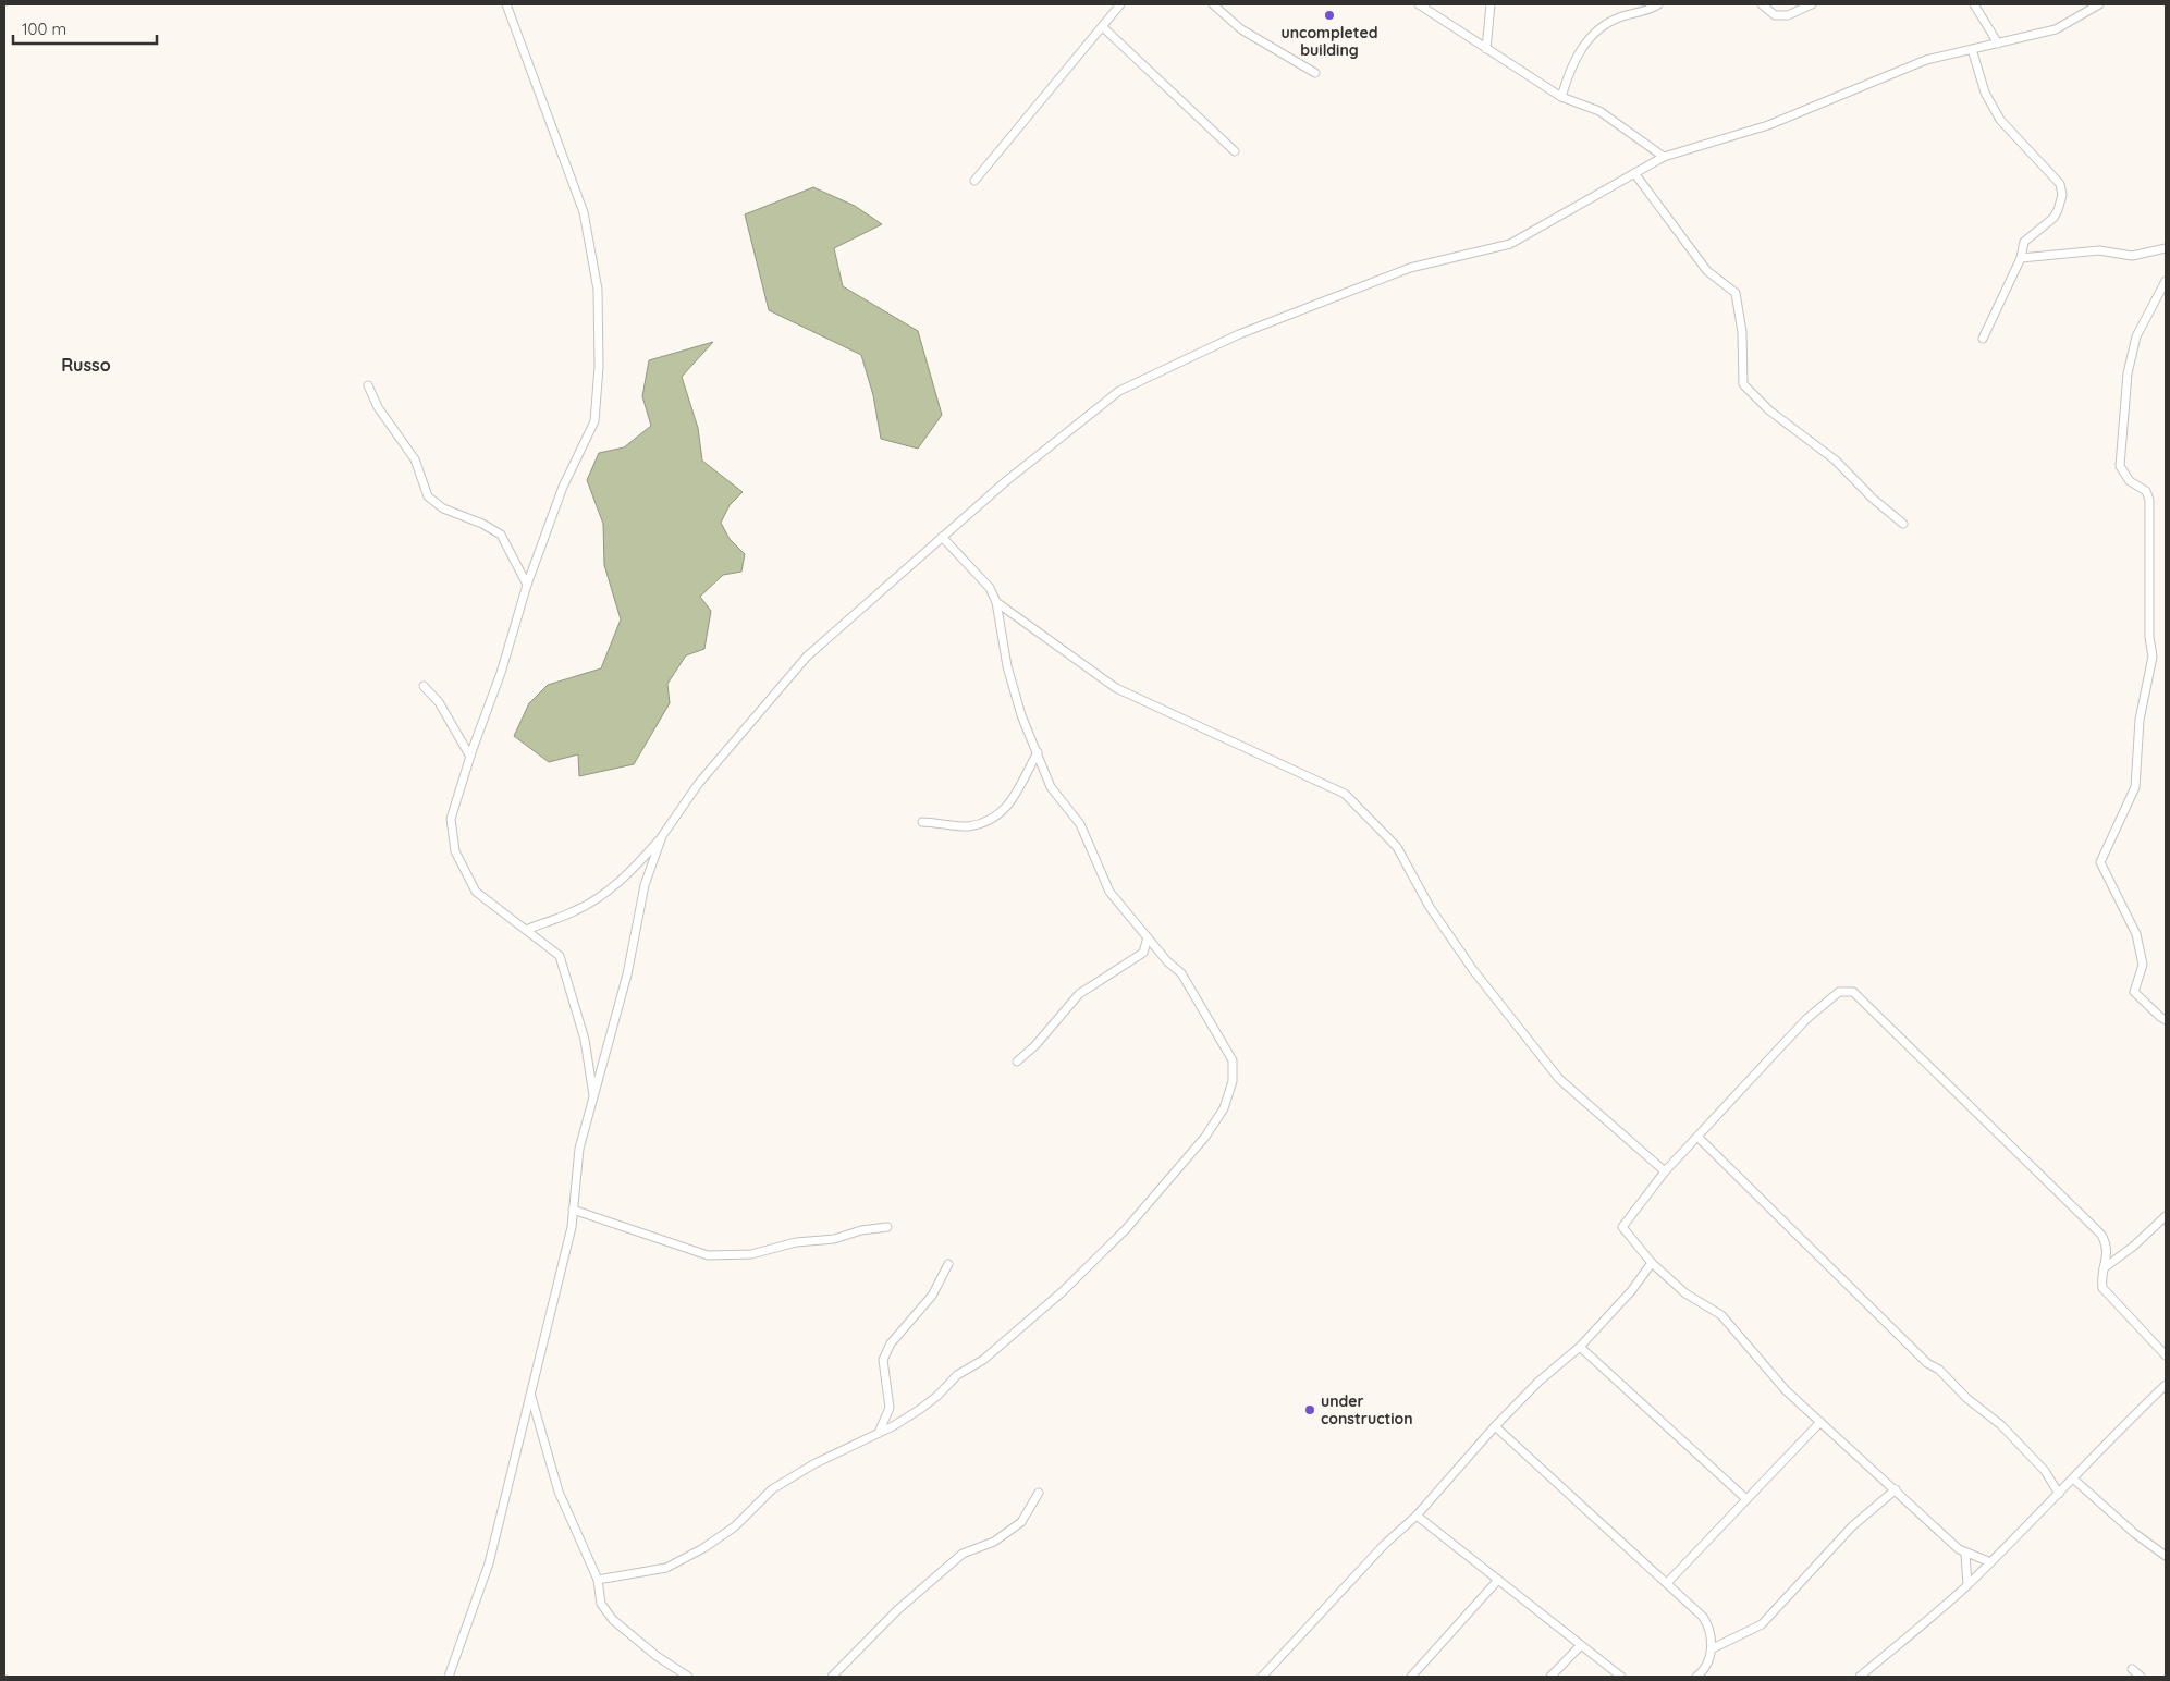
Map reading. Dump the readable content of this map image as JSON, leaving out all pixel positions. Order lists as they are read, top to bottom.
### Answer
{
  "districts": ["Russo"],
  "places": ["uncompleted building", "under construction"],
  "scale_bar": "100 m"
}
